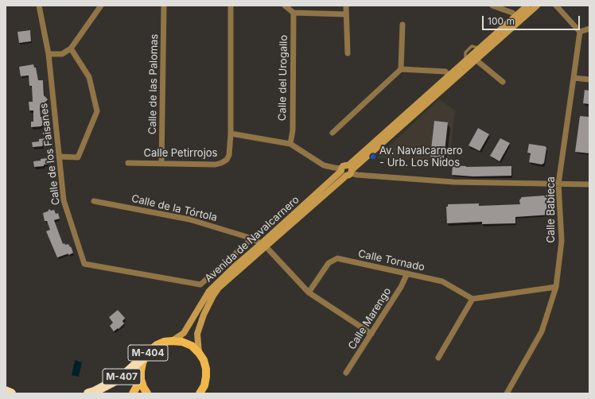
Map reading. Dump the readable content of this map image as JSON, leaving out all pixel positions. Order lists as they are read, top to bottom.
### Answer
{
  "streets": {
    "highway": ["M-407"],
    "main road": ["M-404"],
    "street": [
      "Calle del Urogallo",
      "Calle de las Palomas",
      "Calle Petirrojos",
      "Calle de los Faisanes",
      "Calle de la Tórtola",
      "Calle Babieca",
      "Avenida de Navalcarnero",
      "Calle Tornado",
      "Calle Marengo"
    ]
  },
  "crossings": [
    ["Calle de las Palomas", "Calle Petirrojos"],
    ["Calle de los Faisanes", "Calle de la Tórtola"],
    ["Calle de la Tórtola", "Avenida de Navalcarnero"],
    ["Avenida de Navalcarnero", "M-404"],
    ["Calle Tornado", "Calle Marengo"],
    ["M-404", "M-407"]
  ],
  "places": ["Av. Navalcarnero - Urb. Los Nidos"],
  "scale_bar": "100 m"
}
